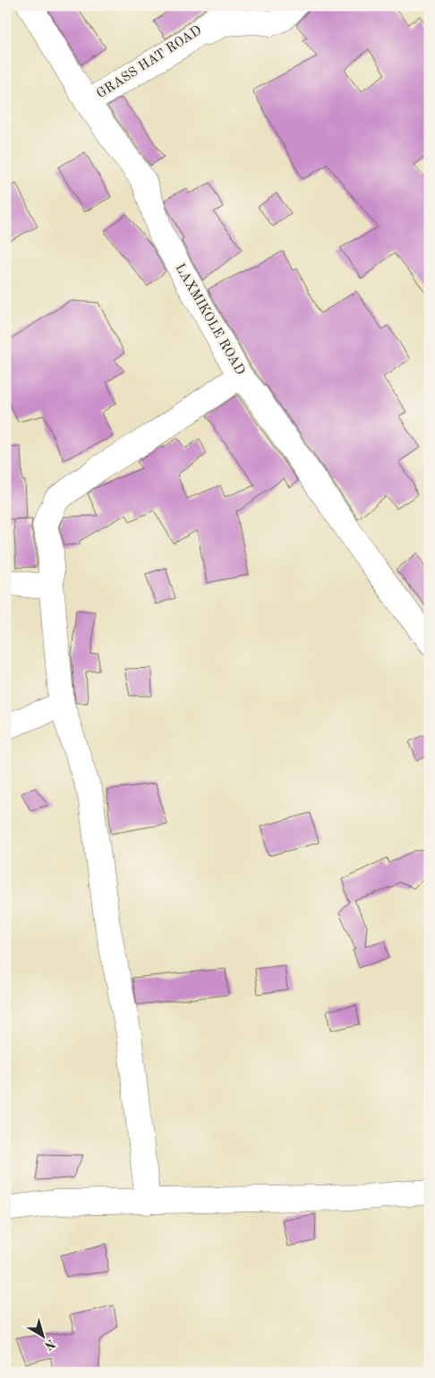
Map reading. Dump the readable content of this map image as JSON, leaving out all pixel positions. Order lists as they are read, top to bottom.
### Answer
{
  "streets": {
    "street": ["GRASS HAT ROAD", "LAXMIKOLE ROAD"]
  },
  "crossings": [
    ["GRASS HAT ROAD", "LAXMIKOLE ROAD"]
  ],
  "north": "bottom right"
}
